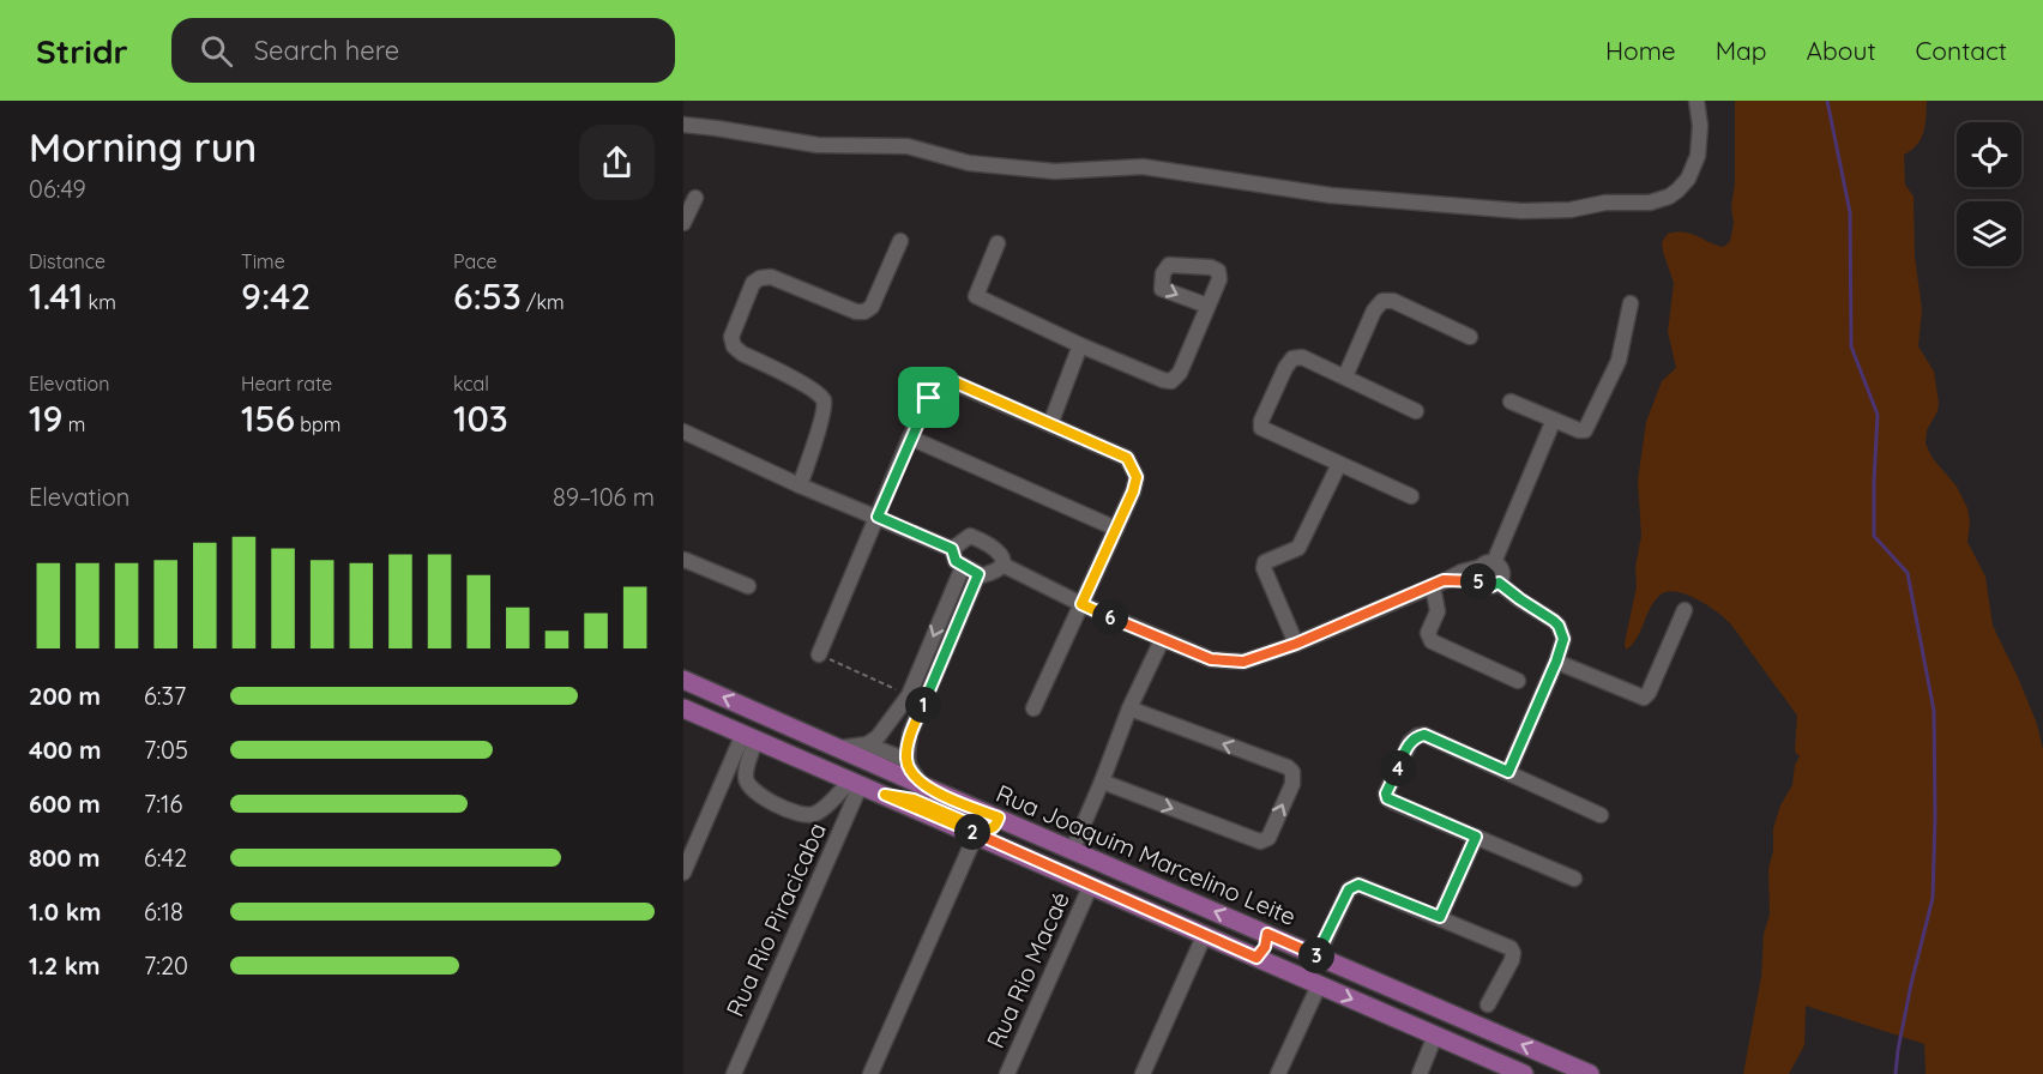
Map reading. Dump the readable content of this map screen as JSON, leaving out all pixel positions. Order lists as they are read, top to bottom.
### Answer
{
  "streets": {
    "main road": ["Rua Joaquim Marcelino Leite"],
    "street": ["Rua Rio Piracicaba", "Rua Rio Macaé"]
  },
  "crossings": [
    ["Rua Joaquim Marcelino Leite", "Rua Rio Piracicaba"],
    ["Rua Joaquim Marcelino Leite", "Rua Rio Macaé"]
  ],
  "page": {
    "header": "Stridr",
    "search": "Search here",
    "nav": [
      "Home",
      "Map",
      "About",
      "Contact"
    ],
    "heading": ["Morning run", "06:49"],
    "stats": [
      ["Distance", "1.41 km"],
      ["Time", "9:42"],
      ["Pace", "6:53 /km"],
      ["Elevation", "19 m"],
      ["Heart rate", "156 bpm"],
      ["kcal", "103"]
    ],
    "chart": ["Elevation", "89–106 m"],
    "pins": [
      "5",
      "6",
      "1",
      "4",
      "2",
      "3"
    ],
    "list": [
      {
        "name": "200 m",
        "note": "6:37"
      },
      {
        "name": "400 m",
        "note": "7:05"
      },
      {
        "name": "600 m",
        "note": "7:16"
      },
      {
        "name": "800 m",
        "note": "6:42"
      },
      {
        "name": "1.0 km",
        "note": "6:18"
      },
      {
        "name": "1.2 km",
        "note": "7:20"
      }
    ]
  }
}
